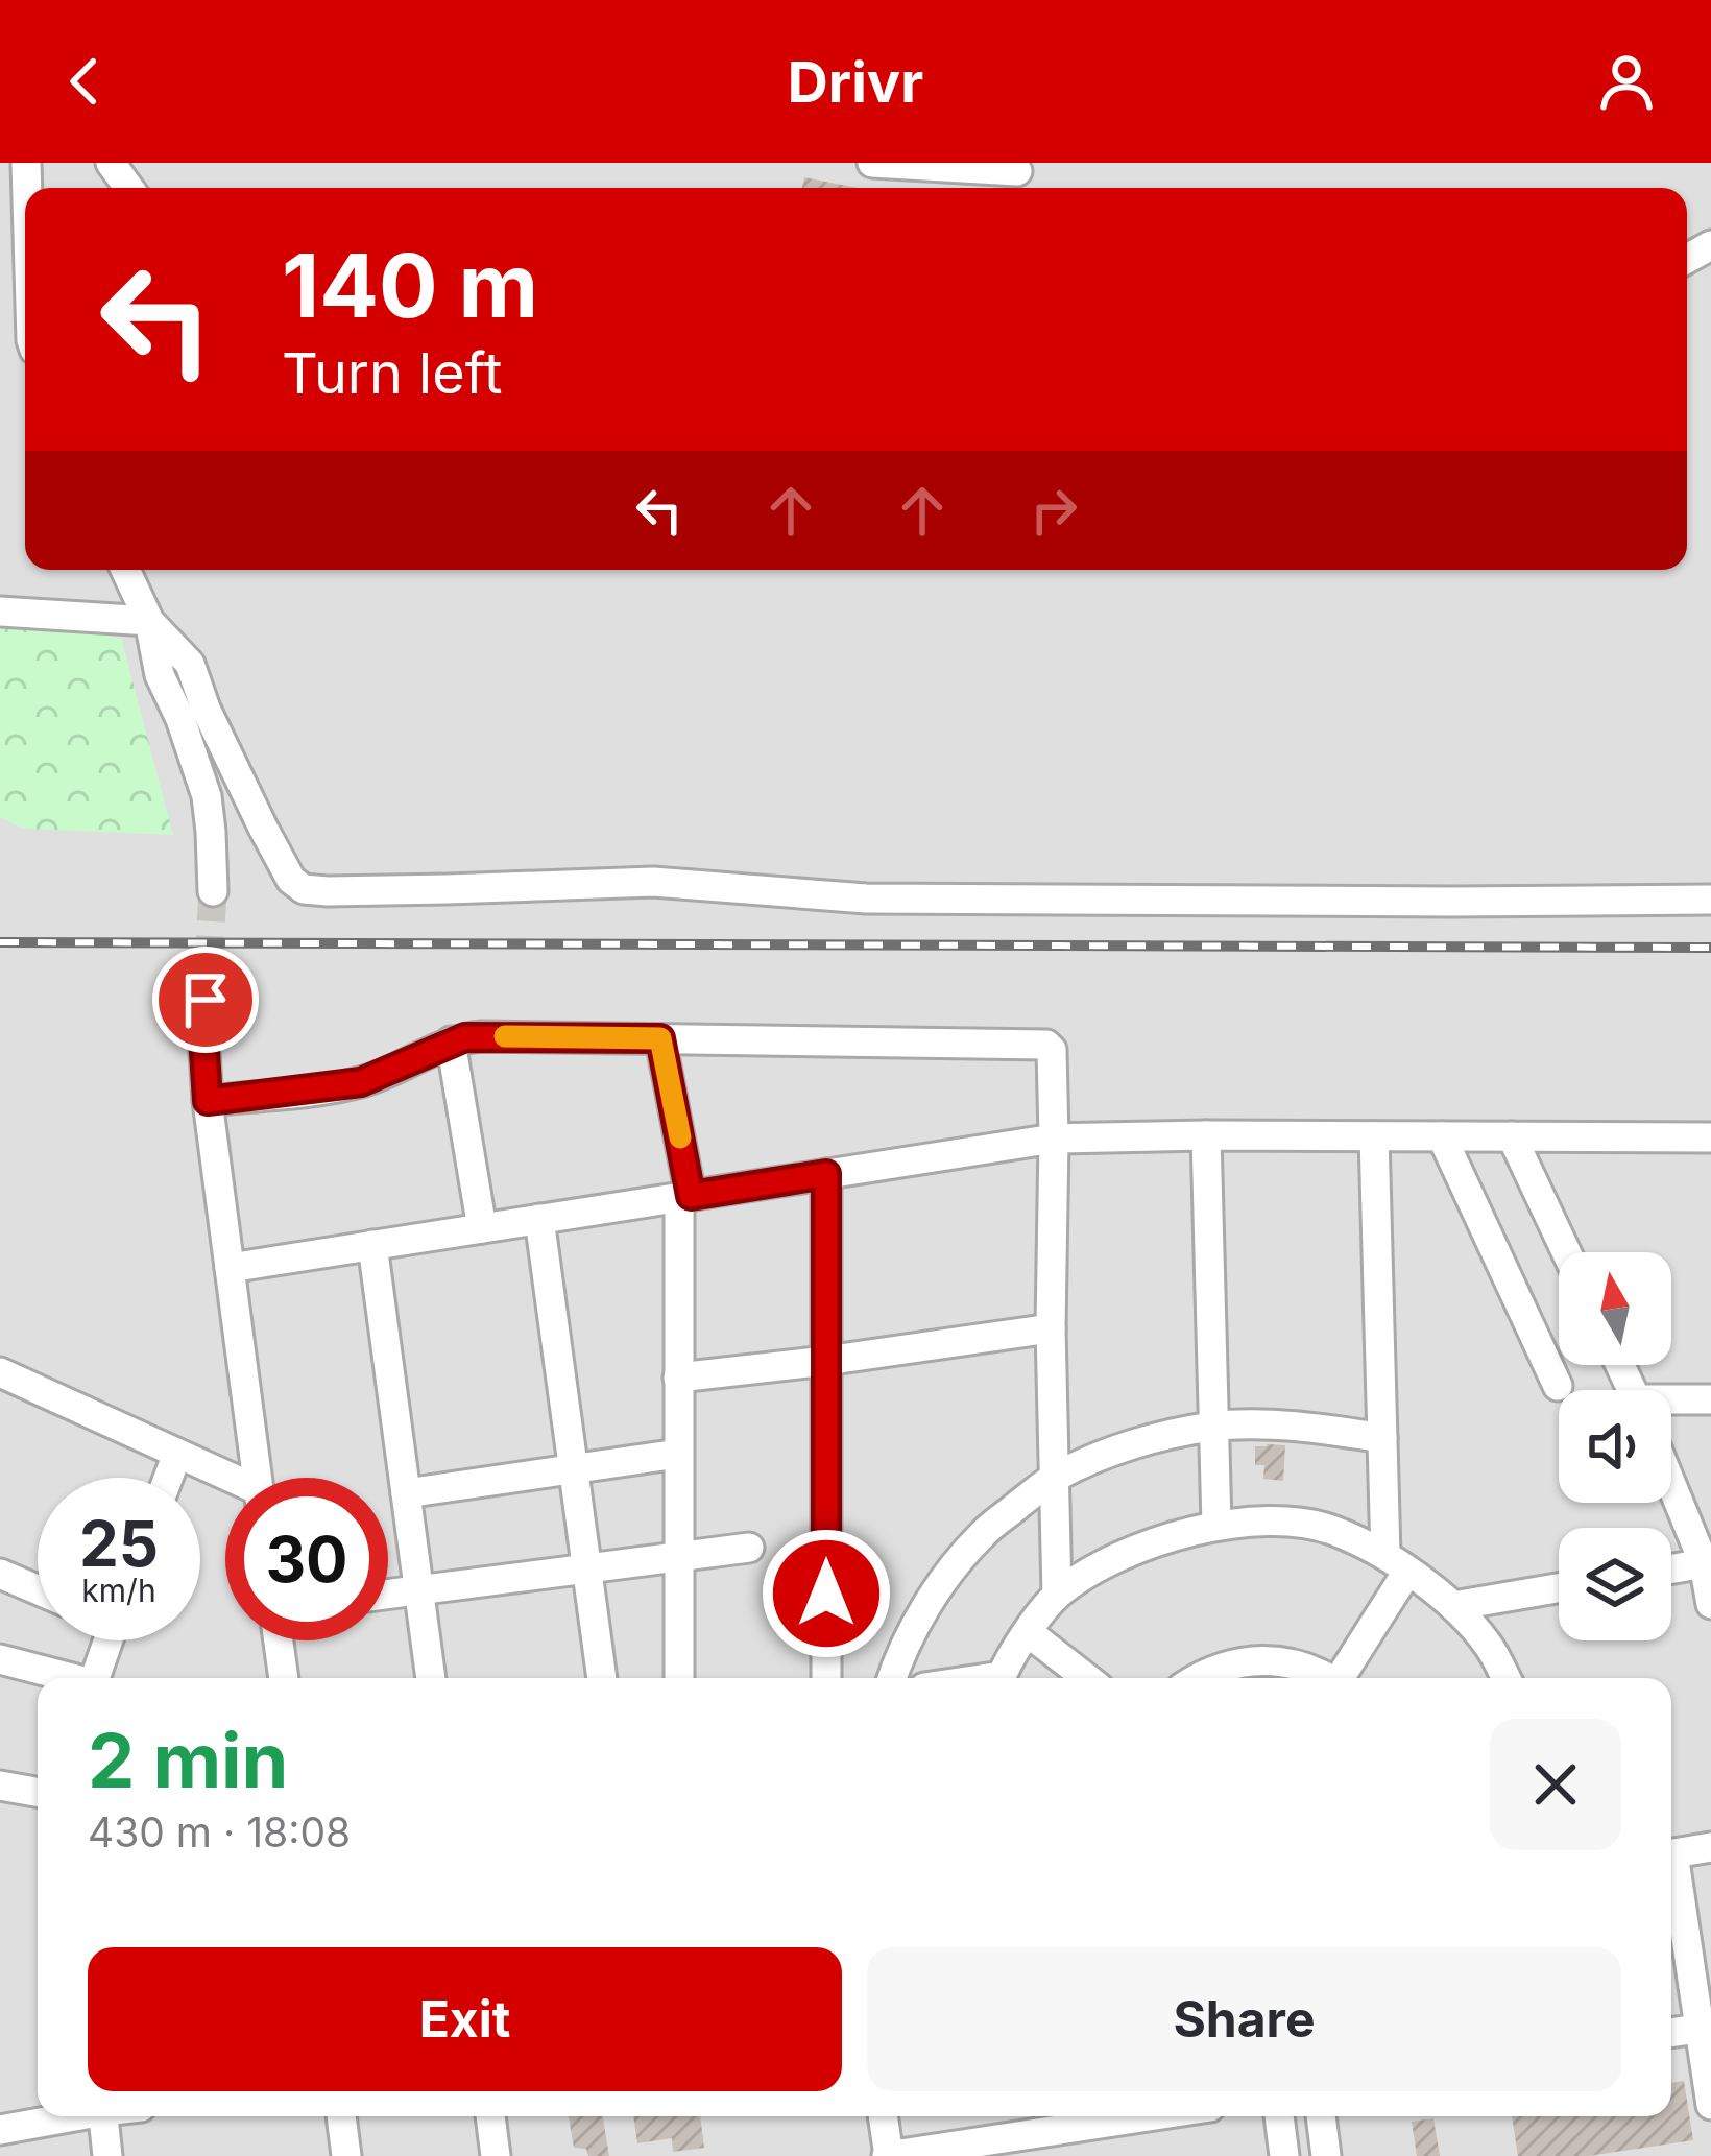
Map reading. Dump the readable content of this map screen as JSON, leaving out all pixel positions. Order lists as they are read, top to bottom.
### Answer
{
  "north": "top",
  "page": {
    "header": "Drivr",
    "turn": ["140 m", "Turn left"],
    "speed": "25 km/h",
    "limit": "30",
    "heading": ["2 min", "430 m · 18:08"],
    "buttons": ["Exit", "Share"]
  }
}
